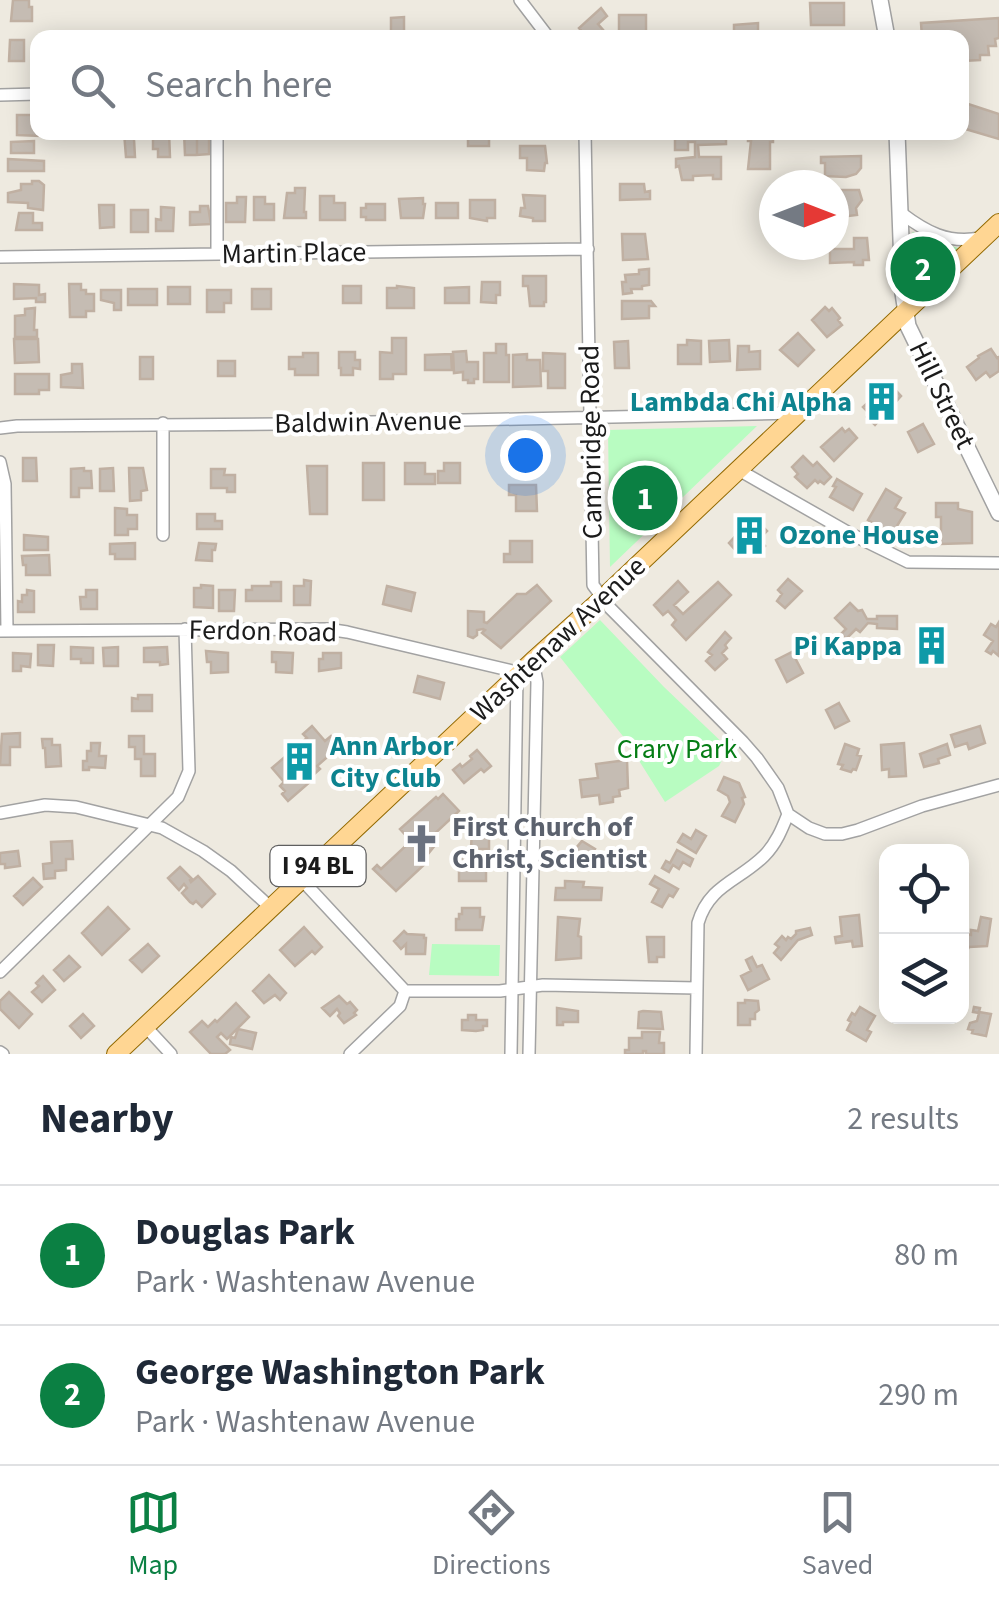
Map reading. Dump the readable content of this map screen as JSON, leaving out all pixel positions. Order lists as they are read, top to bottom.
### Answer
{
  "streets": {
    "main road": ["Washtenaw Avenue", "I 94 BL"],
    "street": [
      "Martin Place",
      "Hill Street",
      "Baldwin Avenue",
      "Cambridge Road",
      "Ferdon Road"
    ]
  },
  "crossings": [
    ["Martin Place", "Cambridge Road"],
    ["Hill Street", "Washtenaw Avenue"],
    ["Baldwin Avenue", "Cambridge Road"],
    ["Baldwin Avenue", "Washtenaw Avenue"],
    ["Cambridge Road", "Washtenaw Avenue"],
    ["Ferdon Road", "Washtenaw Avenue"]
  ],
  "parks": ["Crary Park"],
  "places": {
    "building": [
      "Lambda Chi Alpha",
      "Ozone House",
      "Pi Kappa",
      "Ann Arbor City Club"
    ],
    "church": ["First Church of Christ, Scientist"]
  },
  "north": "right",
  "page": {
    "search": "Search here",
    "pins": ["2", "1"],
    "heading": ["Nearby", "2 results"],
    "list": [
      {
        "mark": "1",
        "name": "Douglas Park",
        "note": "Park · Washtenaw Avenue",
        "value": "80 m"
      },
      {
        "mark": "2",
        "name": "George Washington Park",
        "note": "Park · Washtenaw Avenue",
        "value": "290 m"
      }
    ],
    "nav": ["Map", "Directions", "Saved"]
  }
}
